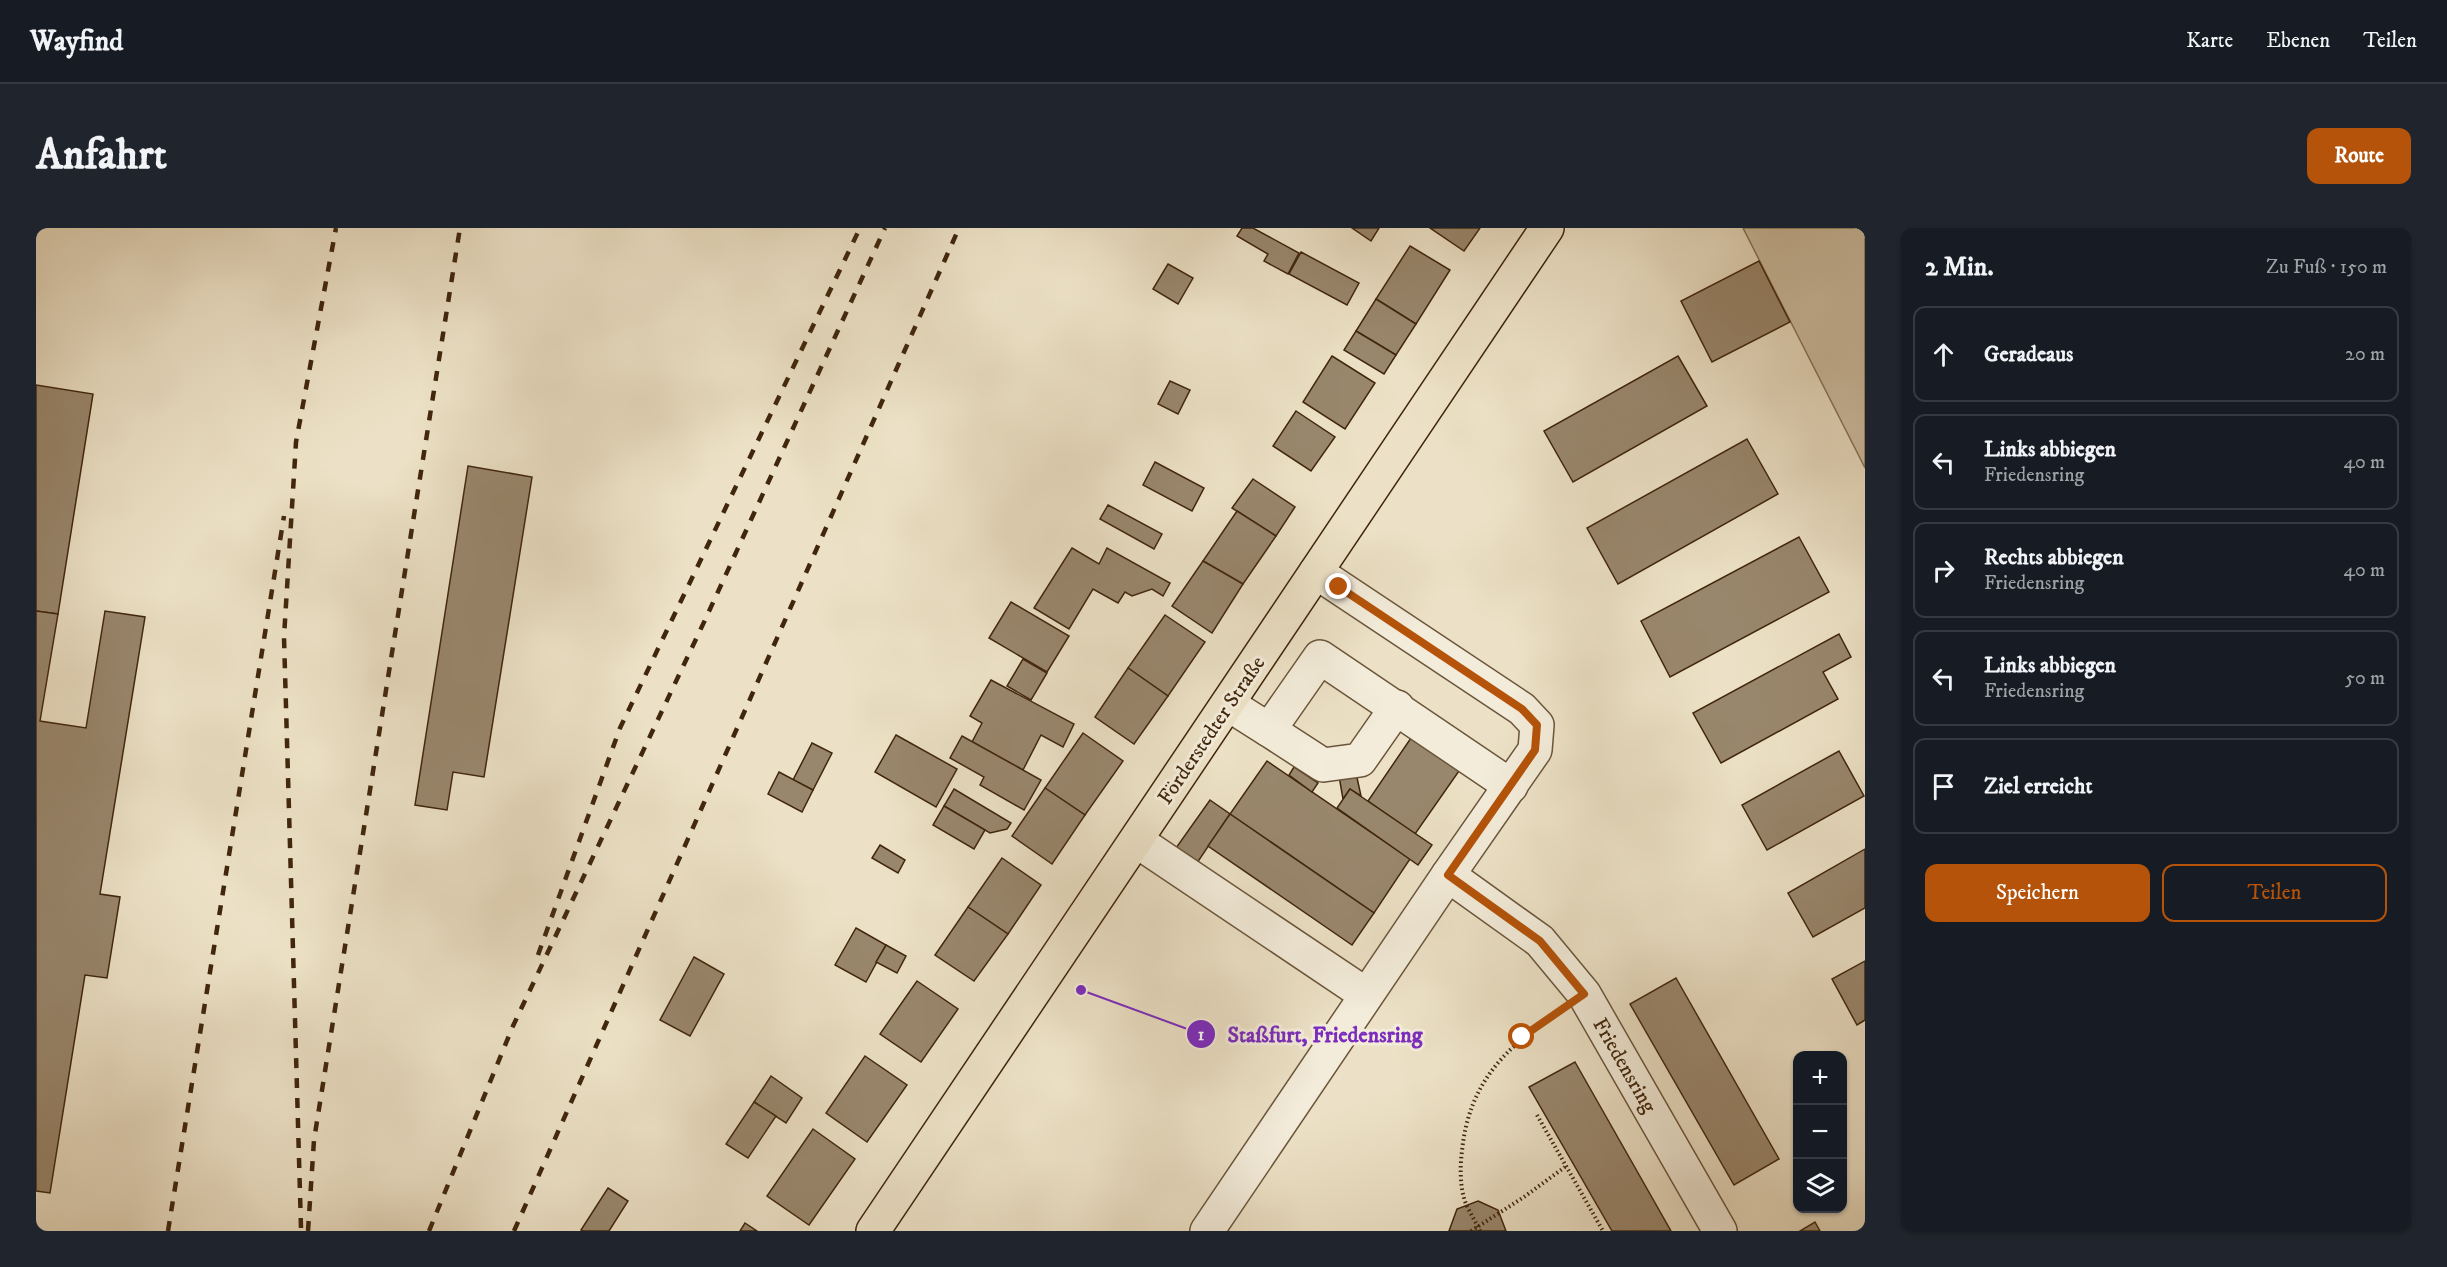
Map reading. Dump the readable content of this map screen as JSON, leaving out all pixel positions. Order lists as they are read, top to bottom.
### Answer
{
  "streets": {
    "main road": ["Förderstedter Straße"],
    "street": ["Friedensring"]
  },
  "places": ["Staßfurt, Friedensring"],
  "page": {
    "header": "Wayfind",
    "nav": ["Karte", "Ebenen", "Teilen"],
    "buttons": [
      "Route",
      ["Speichern", "Teilen"]
    ],
    "title": "Anfahrt",
    "heading": ["2 Min.", "Zu Fuß · 150 m"],
    "list": [
      ["Geradeaus", "20 m"],
      ["Links abbiegen", "Friedensring", "40 m"],
      ["Rechts abbiegen", "Friedensring", "40 m"],
      ["Links abbiegen", "Friedensring", "50 m"],
      "Ziel erreicht"
    ],
    "map_buttons": ["+", "−"]
  }
}
